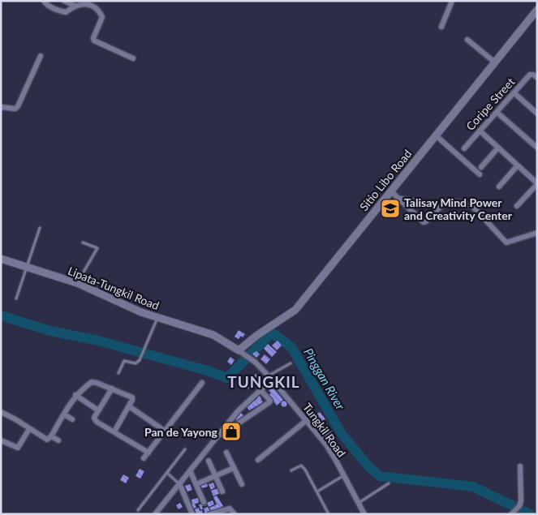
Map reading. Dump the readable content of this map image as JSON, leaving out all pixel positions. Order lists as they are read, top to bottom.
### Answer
{
  "streets": {
    "street": [
      "Coripe Street",
      "Sitio Libo Road",
      "Lipata-Tungkil Road",
      "Tungkil Road"
    ]
  },
  "crossings": [
    ["Sitio Libo Road", "Lipata-Tungkil Road"],
    ["Sitio Libo Road", "Tungkil Road"],
    ["Lipata-Tungkil Road", "Tungkil Road"]
  ],
  "districts": ["TUNGKIL"],
  "water": ["Pinggan River"],
  "places": {
    "school or university": ["Talisay Mind Power and Creativity Center"],
    "shop": ["Pan de Yayong"]
  }
}
